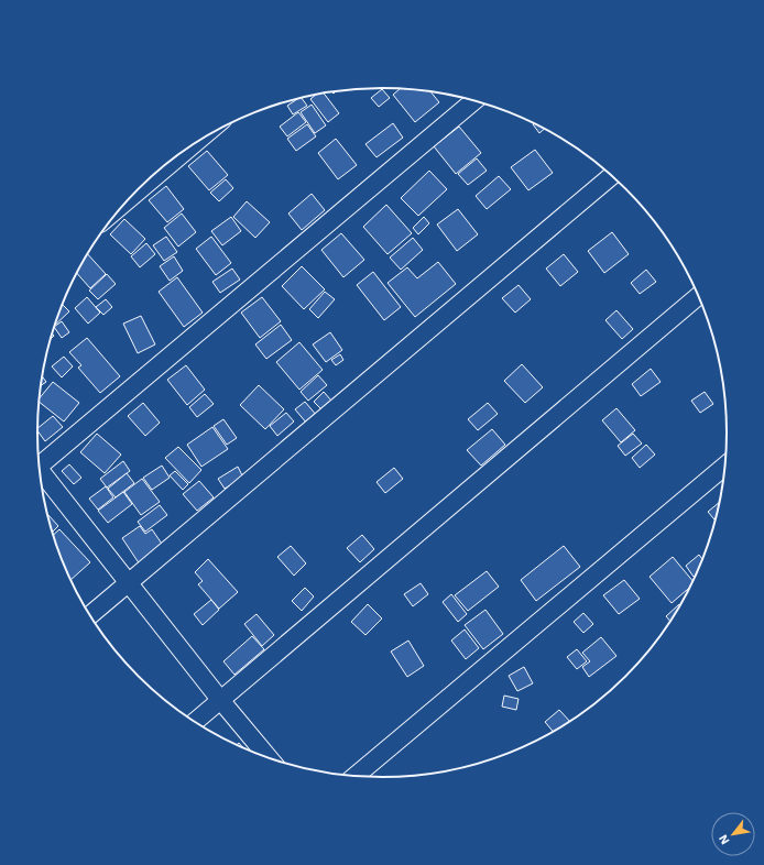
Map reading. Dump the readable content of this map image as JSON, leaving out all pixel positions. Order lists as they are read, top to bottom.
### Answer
{
  "north": "bottom left"
}
